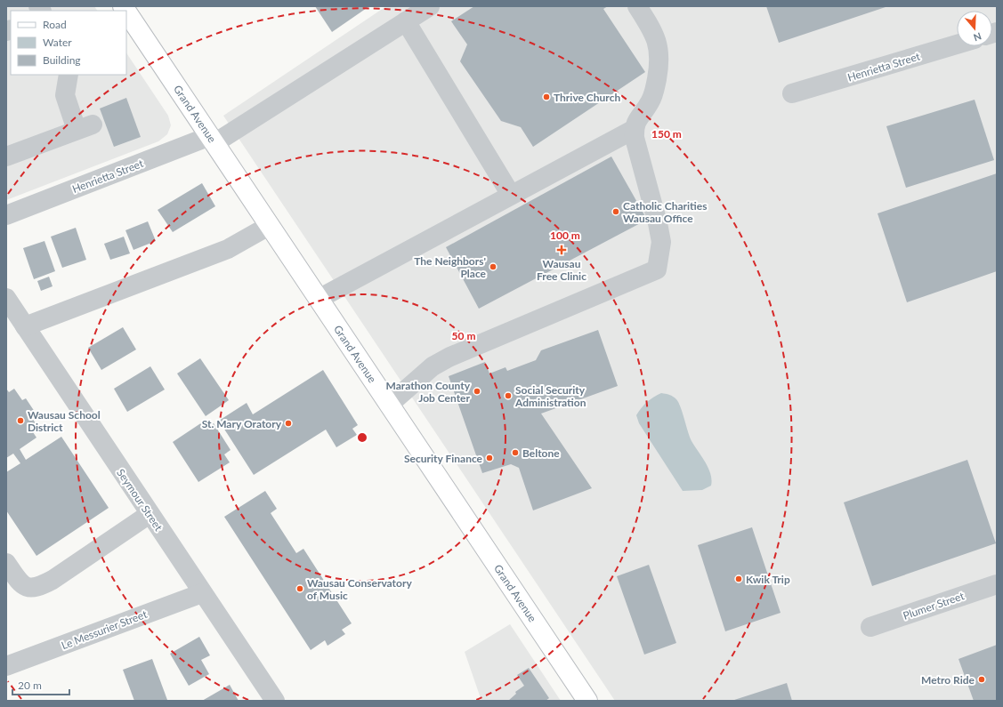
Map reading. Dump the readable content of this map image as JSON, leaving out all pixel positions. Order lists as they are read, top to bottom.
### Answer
{
  "streets": {
    "main road": ["Grand Avenue"],
    "street": [
      "Henrietta Street",
      "Seymour Street",
      "Plumer Street",
      "Le Messurier Street"
    ]
  },
  "crossings": [
    ["Henrietta Street", "Grand Avenue"],
    ["Seymour Street", "Le Messurier Street"]
  ],
  "places": {
    "other": [
      "Thrive Church",
      "Catholic Charities Wausau Office",
      "The Neighbors' Place",
      "Marathon County Job Center",
      "Social Security Administration",
      "Wausau School District",
      "St. Mary Oratory",
      "Beltone",
      "Security Finance",
      "Kwik Trip",
      "Wausau Conservatory of Music",
      "Metro Ride"
    ],
    "health": ["Wausau Free Clinic"]
  },
  "legend": ["Road", "Water", "Building"],
  "scale_bar": "20 m",
  "north": "bottom",
  "rings": ["150 m", "100 m", "50 m"]
}
